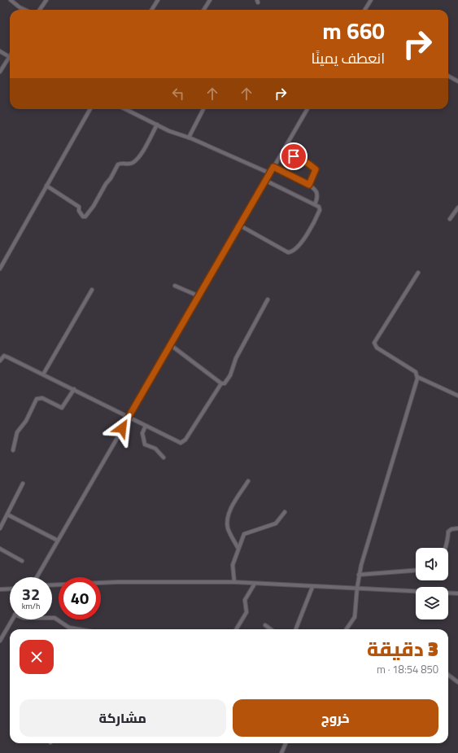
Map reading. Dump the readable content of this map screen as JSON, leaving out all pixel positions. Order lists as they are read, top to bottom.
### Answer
{
  "page": {
    "turn": ["660 m", "انعطف يمينًا"],
    "speed": "32 km/h",
    "limit": "40",
    "heading": ["3 دقيقة", "850 m · 18:54"],
    "buttons": ["خروج", "مشاركة"]
  }
}
